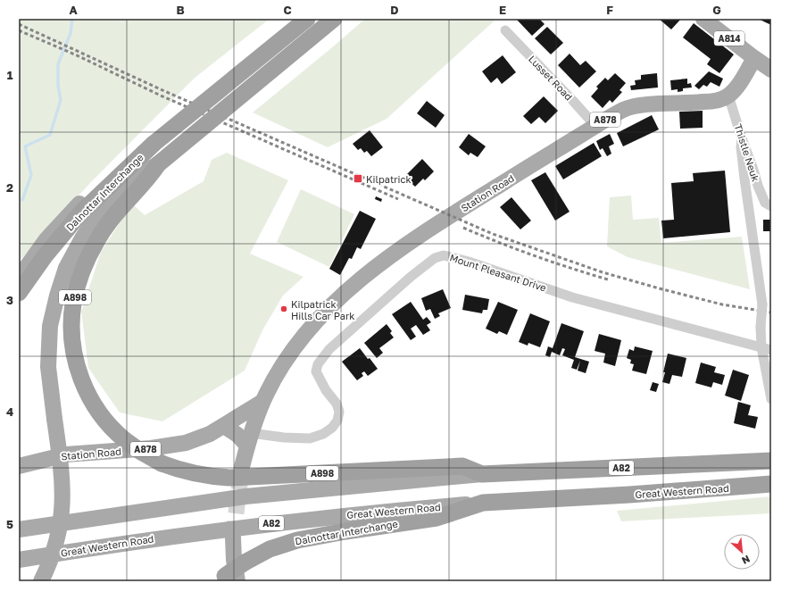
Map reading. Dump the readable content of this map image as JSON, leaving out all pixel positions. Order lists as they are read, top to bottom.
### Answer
{
  "streets": {
    "highway": [
      "Dalnottar Interchange",
      "A898",
      "A82",
      "Great Western Road"
    ],
    "main road": ["A814", "A878", "Station Road"],
    "street": ["Lusset Road", "Thistle Neuk", "Mount Pleasant Drive"]
  },
  "crossings": [
    ["Lusset Road", "Station Road"],
    ["Thistle Neuk", "Station Road"],
    ["Dalnottar Interchange", "Great Western Road"],
    ["Station Road", "Mount Pleasant Drive"],
    ["A898", "A82"]
  ],
  "places": {
    "transit": ["Kilpatrick"],
    "other": ["Kilpatrick Hills Car Park"]
  },
  "north": "bottom right",
  "grid": {
    "columns": [
      "A",
      "B",
      "C",
      "D",
      "E",
      "F",
      "G"
    ],
    "rows": [
      "1",
      "2",
      "3",
      "4",
      "5"
    ]
  }
}
